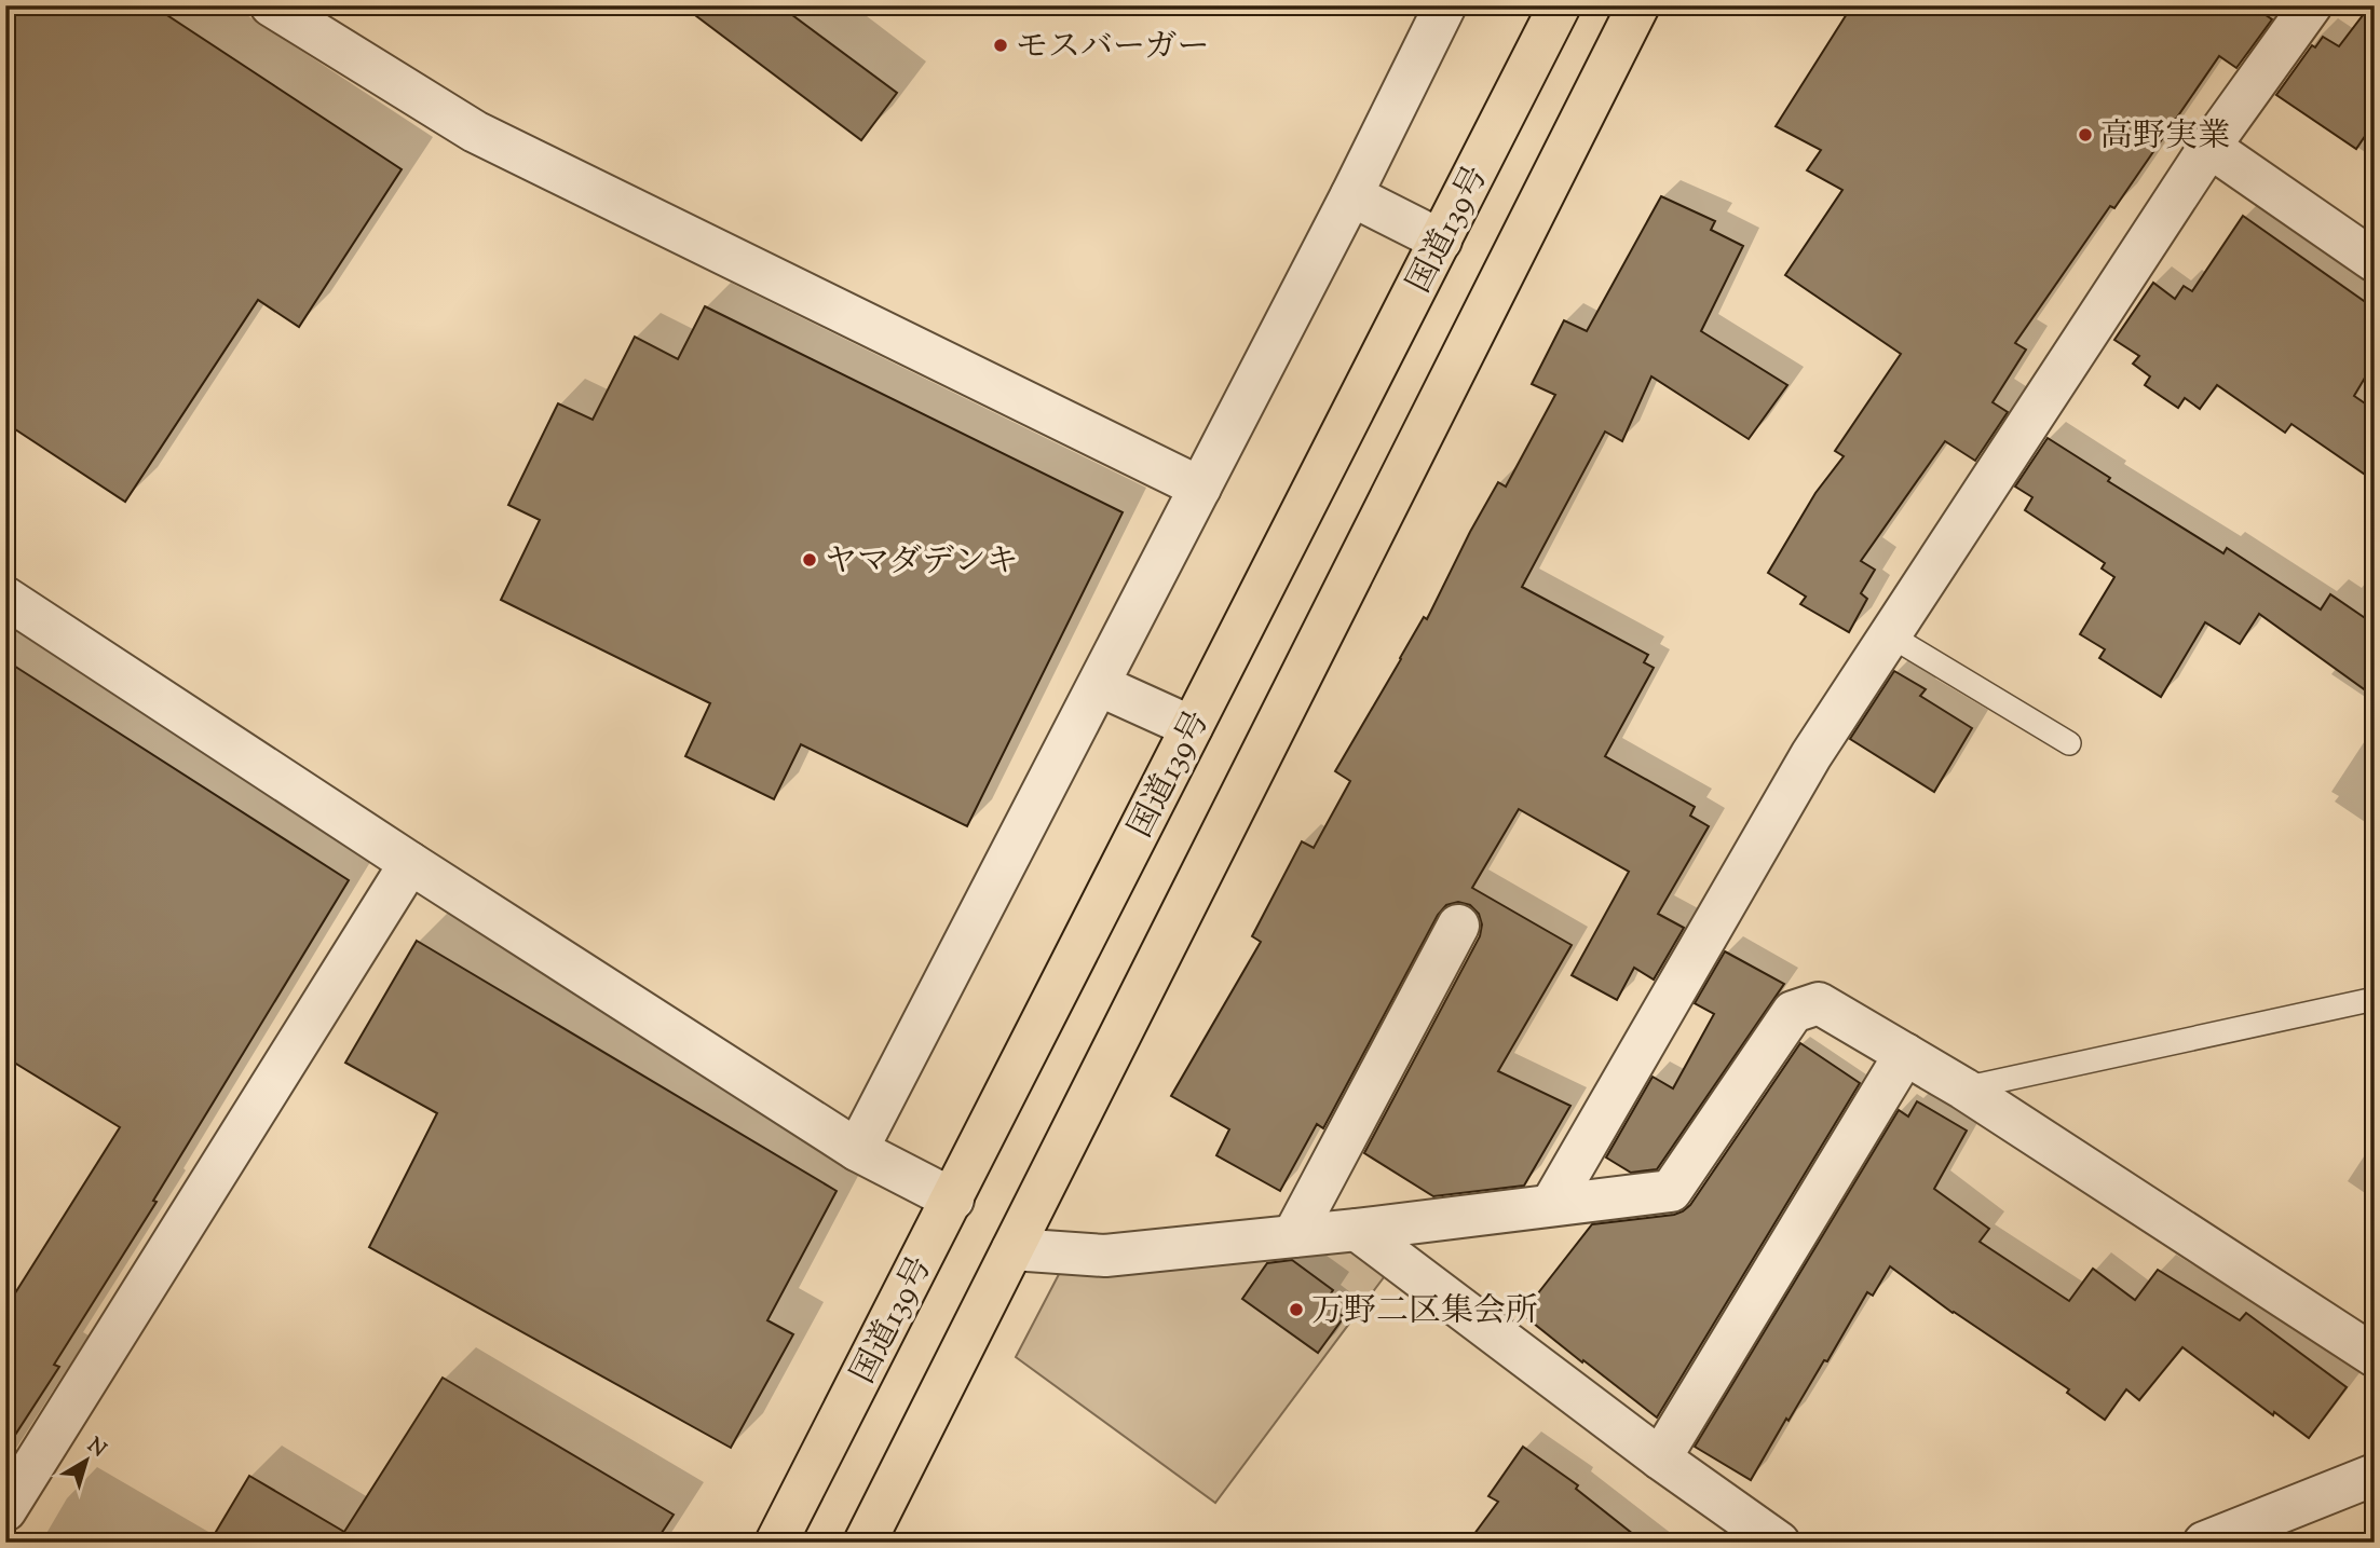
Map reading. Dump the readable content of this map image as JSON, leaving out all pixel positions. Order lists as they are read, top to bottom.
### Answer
{
  "streets": {
    "highway": ["国道139号"]
  },
  "places": [
    "モスバーガー",
    "高野実業",
    "ヤマダデンキ",
    "万野二区集会所"
  ],
  "north": "top right"
}
